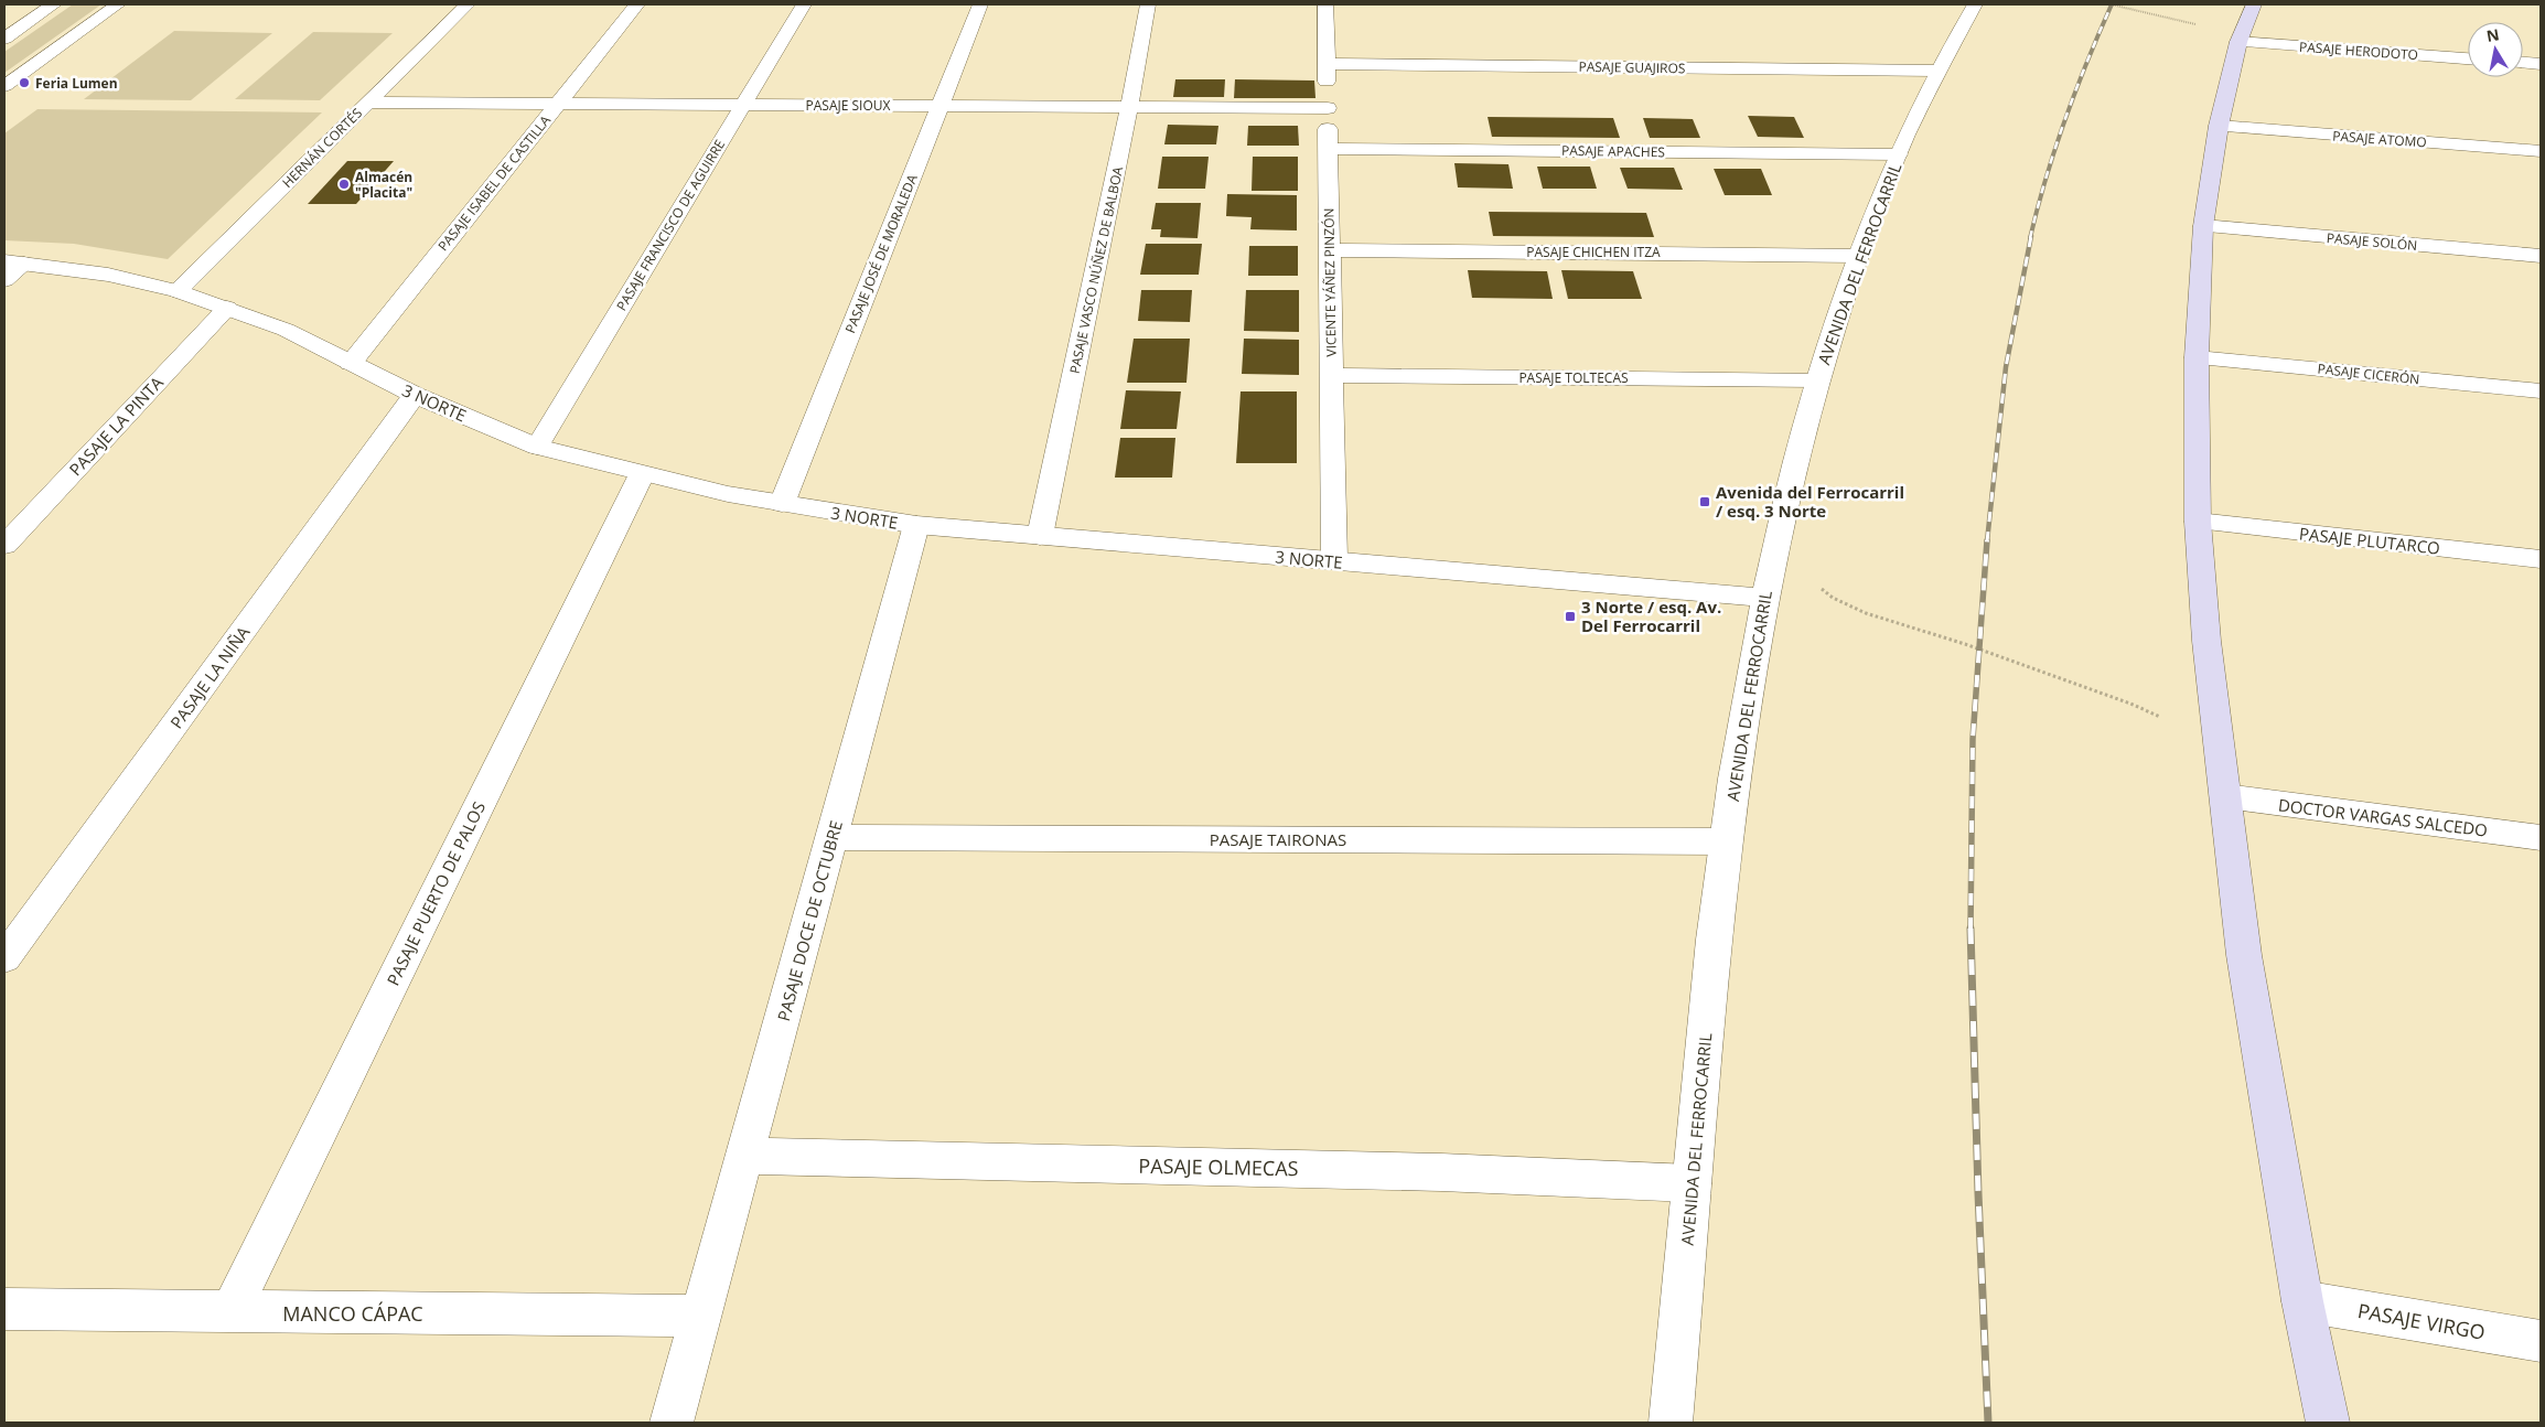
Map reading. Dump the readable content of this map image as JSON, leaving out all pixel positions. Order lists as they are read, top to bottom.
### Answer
{
  "streets": {
    "street": [
      "PASAJE HERODOTO",
      "PASAJE GUAJIROS",
      "PASAJE SIOUX",
      "PASAJE ATOMO",
      "HERNÁN CORTÉS",
      "PASAJE APACHES",
      "PASAJE ISABEL DE CASTILLA",
      "PASAJE FRANCISCO DE AGUIRRE",
      "PASAJE SOLÓN",
      "PASAJE CHICHEN ITZA",
      "PASAJE JOSÉ DE MORALEDA",
      "AVENIDA DEL FERROCARRIL",
      "PASAJE VASCO NÚÑEZ DE BALBOA",
      "VICENTE YÁÑEZ PINZÓN",
      "PASAJE CICERÓN",
      "PASAJE TOLTECAS",
      "3 NORTE",
      "PASAJE LA PINTA",
      "PASAJE PLUTARCO",
      "PASAJE LA NIÑA",
      "DOCTOR VARGAS SALCEDO",
      "PASAJE TAIRONAS",
      "PASAJE PUERTO DE PALOS",
      "PASAJE DOCE DE OCTUBRE",
      "PASAJE OLMECAS",
      "MANCO CÁPAC",
      "PASAJE VIRGO"
    ]
  },
  "crossings": [
    ["PASAJE GUAJIROS", "AVENIDA DEL FERROCARRIL"],
    ["PASAJE GUAJIROS", "VICENTE YÁÑEZ PINZÓN"],
    ["PASAJE SIOUX", "HERNÁN CORTÉS"],
    ["PASAJE SIOUX", "PASAJE ISABEL DE CASTILLA"],
    ["PASAJE SIOUX", "PASAJE FRANCISCO DE AGUIRRE"],
    ["PASAJE SIOUX", "PASAJE JOSÉ DE MORALEDA"],
    ["PASAJE SIOUX", "PASAJE VASCO NÚÑEZ DE BALBOA"],
    ["PASAJE SIOUX", "VICENTE YÁÑEZ PINZÓN"],
    ["HERNÁN CORTÉS", "3 NORTE"],
    ["PASAJE APACHES", "AVENIDA DEL FERROCARRIL"],
    ["PASAJE APACHES", "VICENTE YÁÑEZ PINZÓN"],
    ["PASAJE ISABEL DE CASTILLA", "3 NORTE"],
    ["PASAJE FRANCISCO DE AGUIRRE", "3 NORTE"],
    ["PASAJE CHICHEN ITZA", "AVENIDA DEL FERROCARRIL"],
    ["PASAJE CHICHEN ITZA", "VICENTE YÁÑEZ PINZÓN"],
    ["PASAJE JOSÉ DE MORALEDA", "3 NORTE"],
    ["AVENIDA DEL FERROCARRIL", "PASAJE TOLTECAS"],
    ["AVENIDA DEL FERROCARRIL", "3 NORTE"],
    ["AVENIDA DEL FERROCARRIL", "PASAJE TAIRONAS"],
    ["AVENIDA DEL FERROCARRIL", "PASAJE OLMECAS"],
    ["PASAJE VASCO NÚÑEZ DE BALBOA", "3 NORTE"],
    ["VICENTE YÁÑEZ PINZÓN", "PASAJE TOLTECAS"],
    ["VICENTE YÁÑEZ PINZÓN", "3 NORTE"],
    ["3 NORTE", "PASAJE LA PINTA"],
    ["3 NORTE", "PASAJE LA NIÑA"],
    ["3 NORTE", "PASAJE PUERTO DE PALOS"],
    ["3 NORTE", "PASAJE DOCE DE OCTUBRE"],
    ["PASAJE TAIRONAS", "PASAJE DOCE DE OCTUBRE"],
    ["PASAJE PUERTO DE PALOS", "MANCO CÁPAC"],
    ["PASAJE DOCE DE OCTUBRE", "PASAJE OLMECAS"],
    ["PASAJE DOCE DE OCTUBRE", "MANCO CÁPAC"]
  ],
  "places": {
    "other": ["Feria Lumen", "Almacén \"Placita\""],
    "transit": ["Avenida del Ferrocarril / esq. 3 Norte", "3 Norte / esq. Av. Del Ferrocarril"]
  },
  "north": "top"
}
